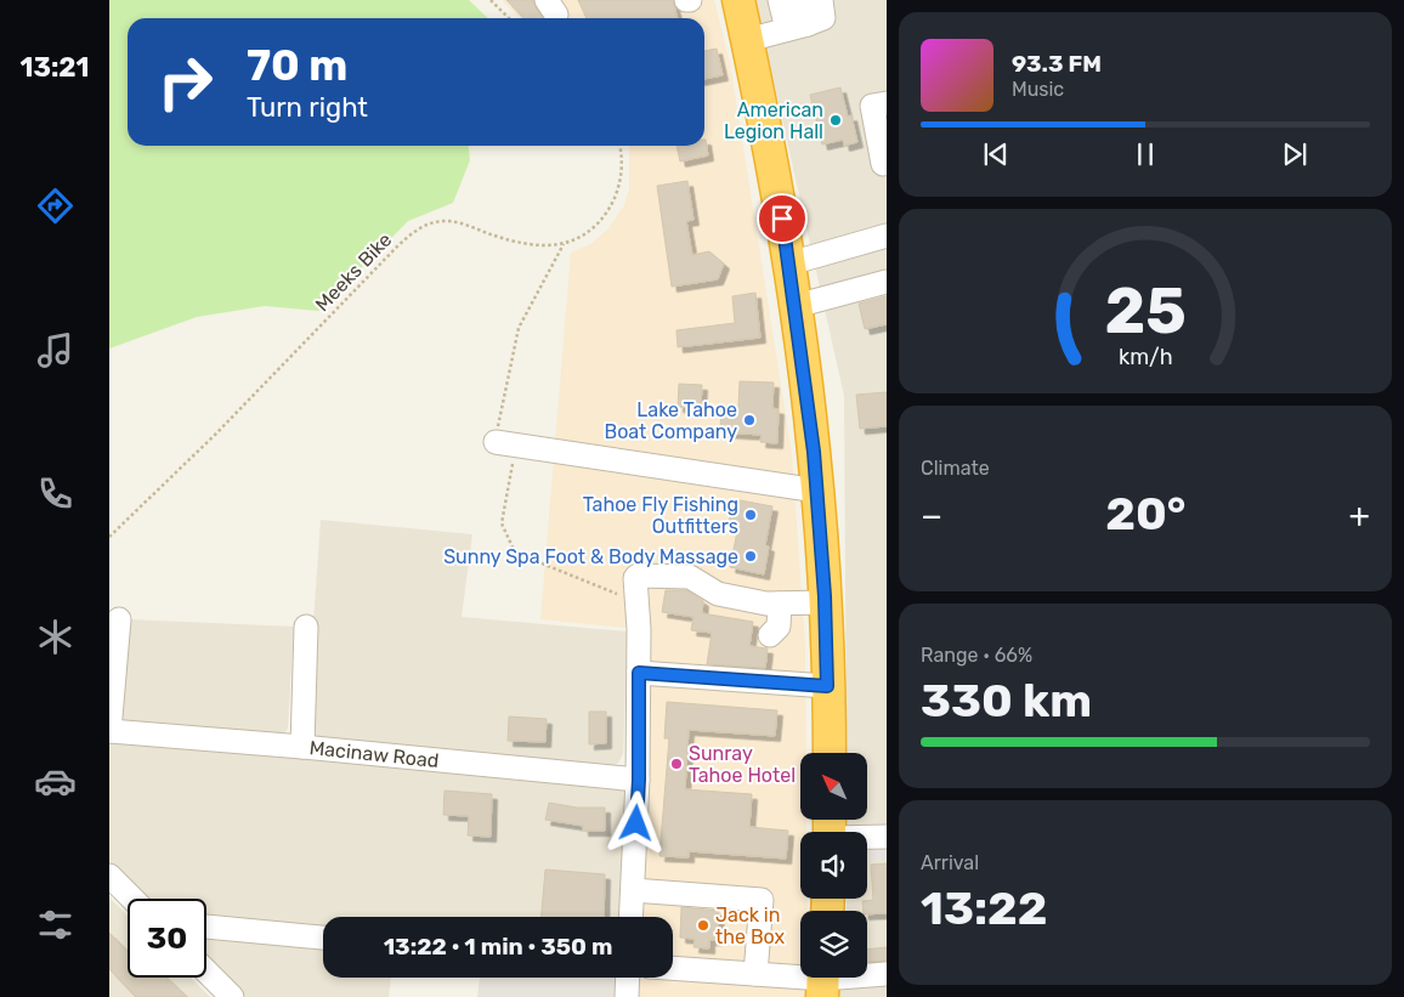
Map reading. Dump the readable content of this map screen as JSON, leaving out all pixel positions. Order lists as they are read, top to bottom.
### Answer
{
  "streets": {
    "street": ["Macinaw Road"],
    "path": ["Meeks Bike"]
  },
  "places": [
    "American Legion Hall",
    "Lake Tahoe Boat Company",
    "Tahoe Fly Fishing Outfitters",
    "Sunny Spa Foot & Body Massage",
    "Sunray Tahoe Hotel",
    "Jack in the Box"
  ],
  "north": "top left",
  "page": {
    "tabs": "13:21",
    "turn": ["70 m", "Turn right"],
    "song": ["93.3 FM", "Music"],
    "tile": [
      "Climate",
      ["Range · 66%", "330 km"],
      ["Arrival", "13:22"]
    ],
    "heat": ["−", "20°", "+"],
    "limit": "30",
    "trip": "13:22 · 1 min · 350 m",
    "gauge": ["25", "km/h"]
  }
}
